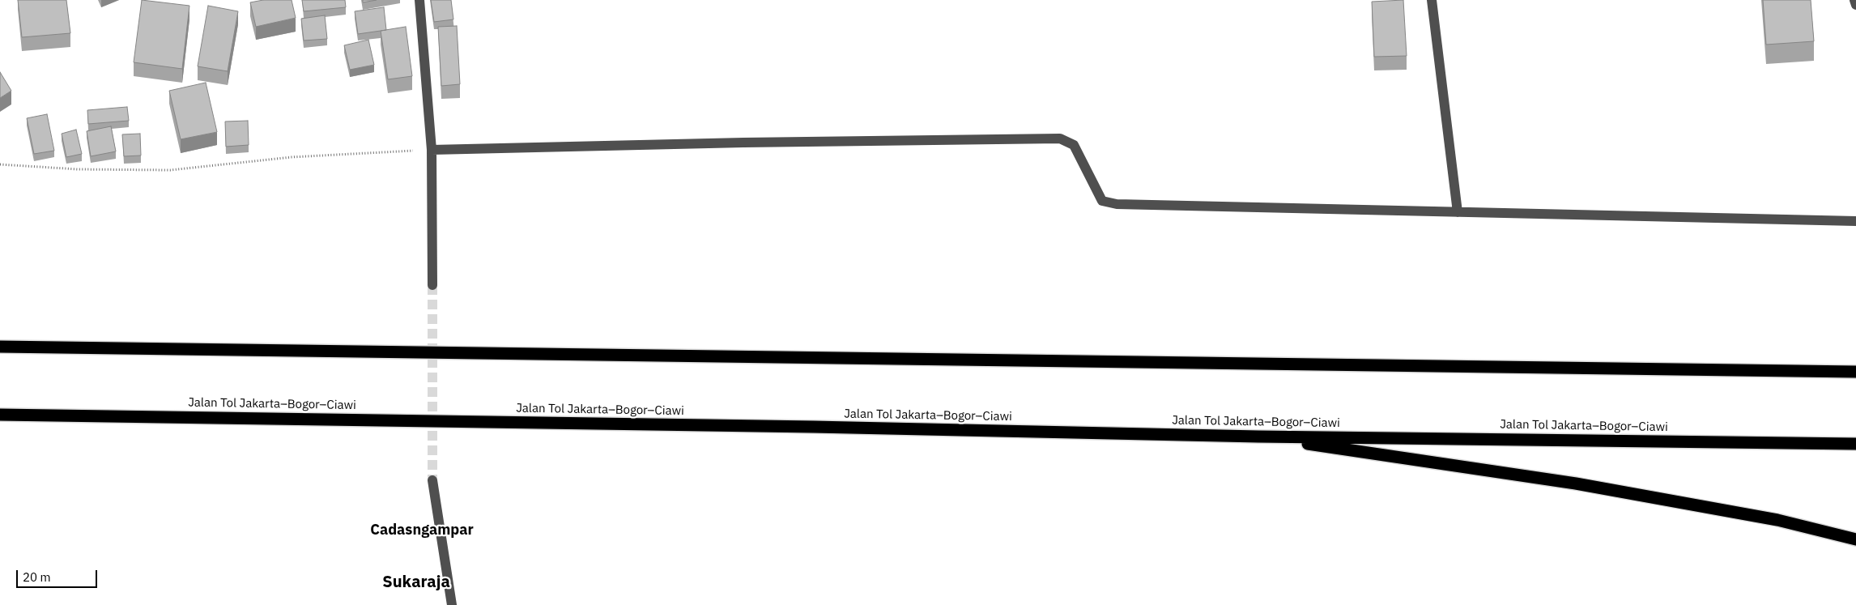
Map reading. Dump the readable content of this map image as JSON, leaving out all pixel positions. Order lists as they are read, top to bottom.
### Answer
{
  "streets": {
    "highway": ["Jalan Tol Jakarta–Bogor–Ciawi"]
  },
  "districts": ["Cadasngampar", "Sukaraja"],
  "scale_bar": "20 m"
}
